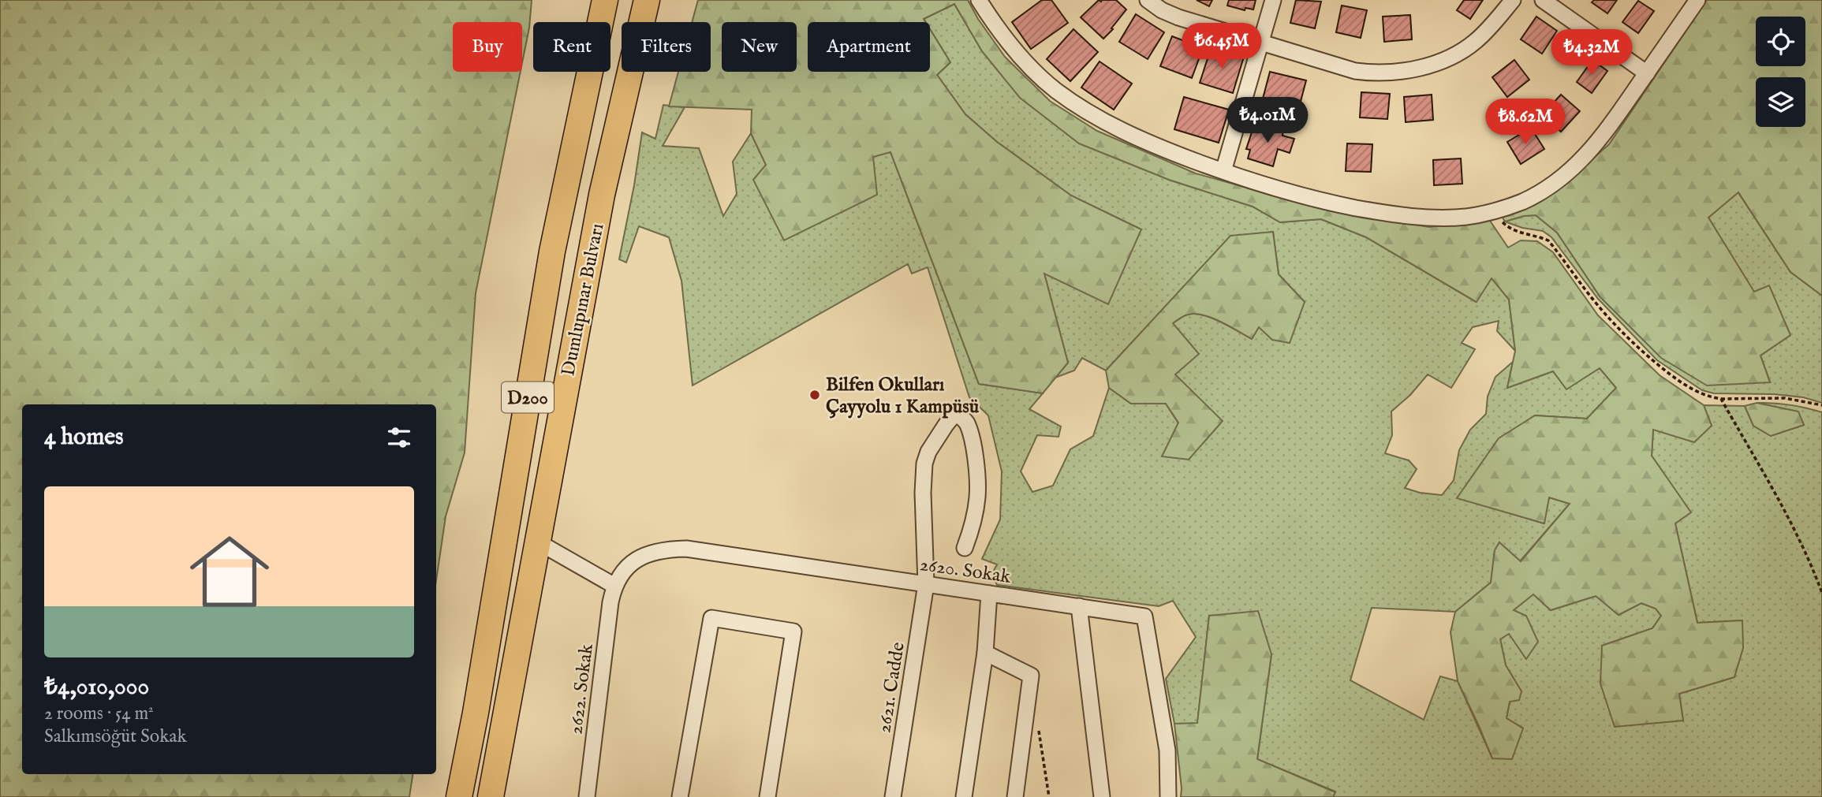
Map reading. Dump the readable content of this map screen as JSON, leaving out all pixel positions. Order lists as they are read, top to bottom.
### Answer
{
  "streets": {
    "highway": ["Dumlupınar Bulvarı", "D200"],
    "street": ["2620. Sokak", "2621. Cadde", "2622. Sokak"]
  },
  "crossings": [
    ["2620. Sokak", "2621. Cadde"],
    ["2620. Sokak", "2622. Sokak"]
  ],
  "places": ["Bilfen Okulları Çayyolu 1 Kampüsü"],
  "page": {
    "chip": [
      "Buy",
      "Rent",
      "Filters",
      "New",
      "Apartment"
    ],
    "price": [
      "₺6.45M",
      "₺4.32M",
      "₺4.01M",
      "₺8.62M"
    ],
    "heading": "4 homes",
    "list": [
      {
        "name": "₺4,010,000",
        "note": "2 rooms · 54 m² · Salkımsöğüt Sokak"
      }
    ]
  }
}
